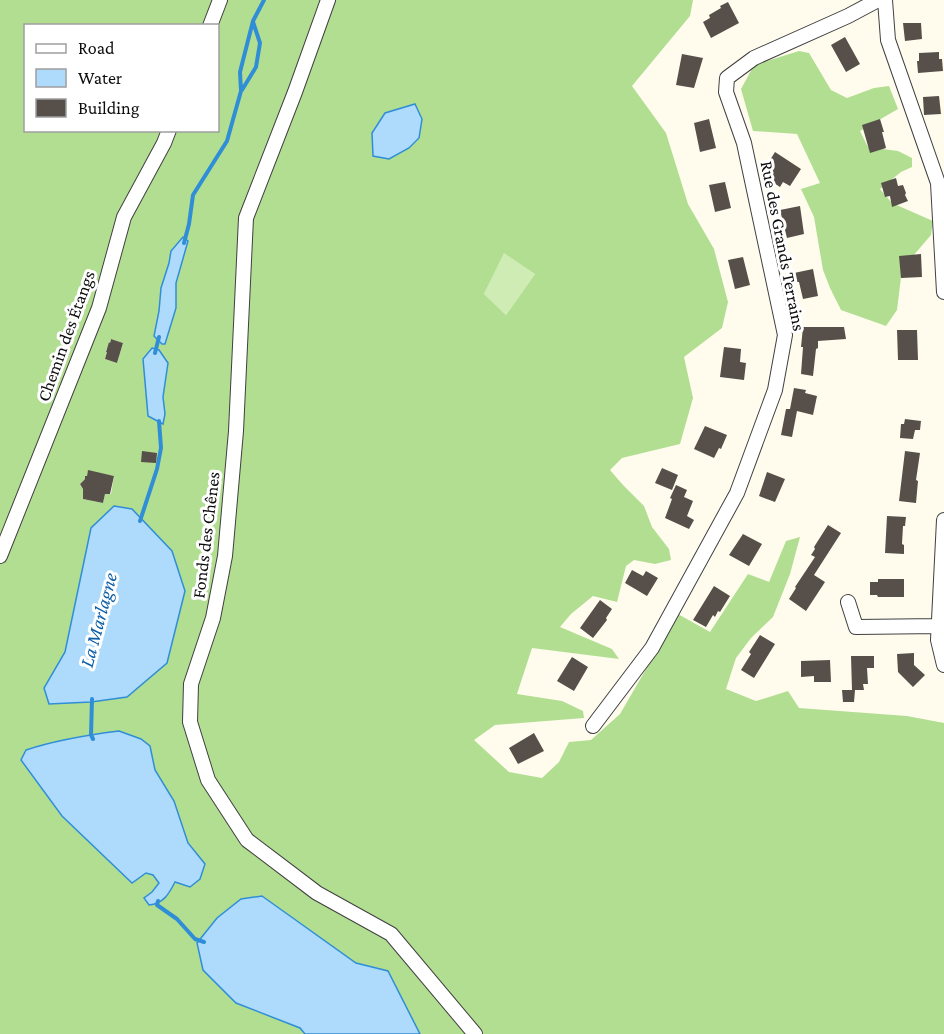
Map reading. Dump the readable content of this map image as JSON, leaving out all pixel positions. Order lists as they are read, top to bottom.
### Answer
{
  "streets": {
    "street": ["Rue des Grands Terrains", "Chemin des Étangs", "Fonds des Chênes"]
  },
  "water": ["La Marlagne"],
  "legend": ["Road", "Water", "Building"]
}
